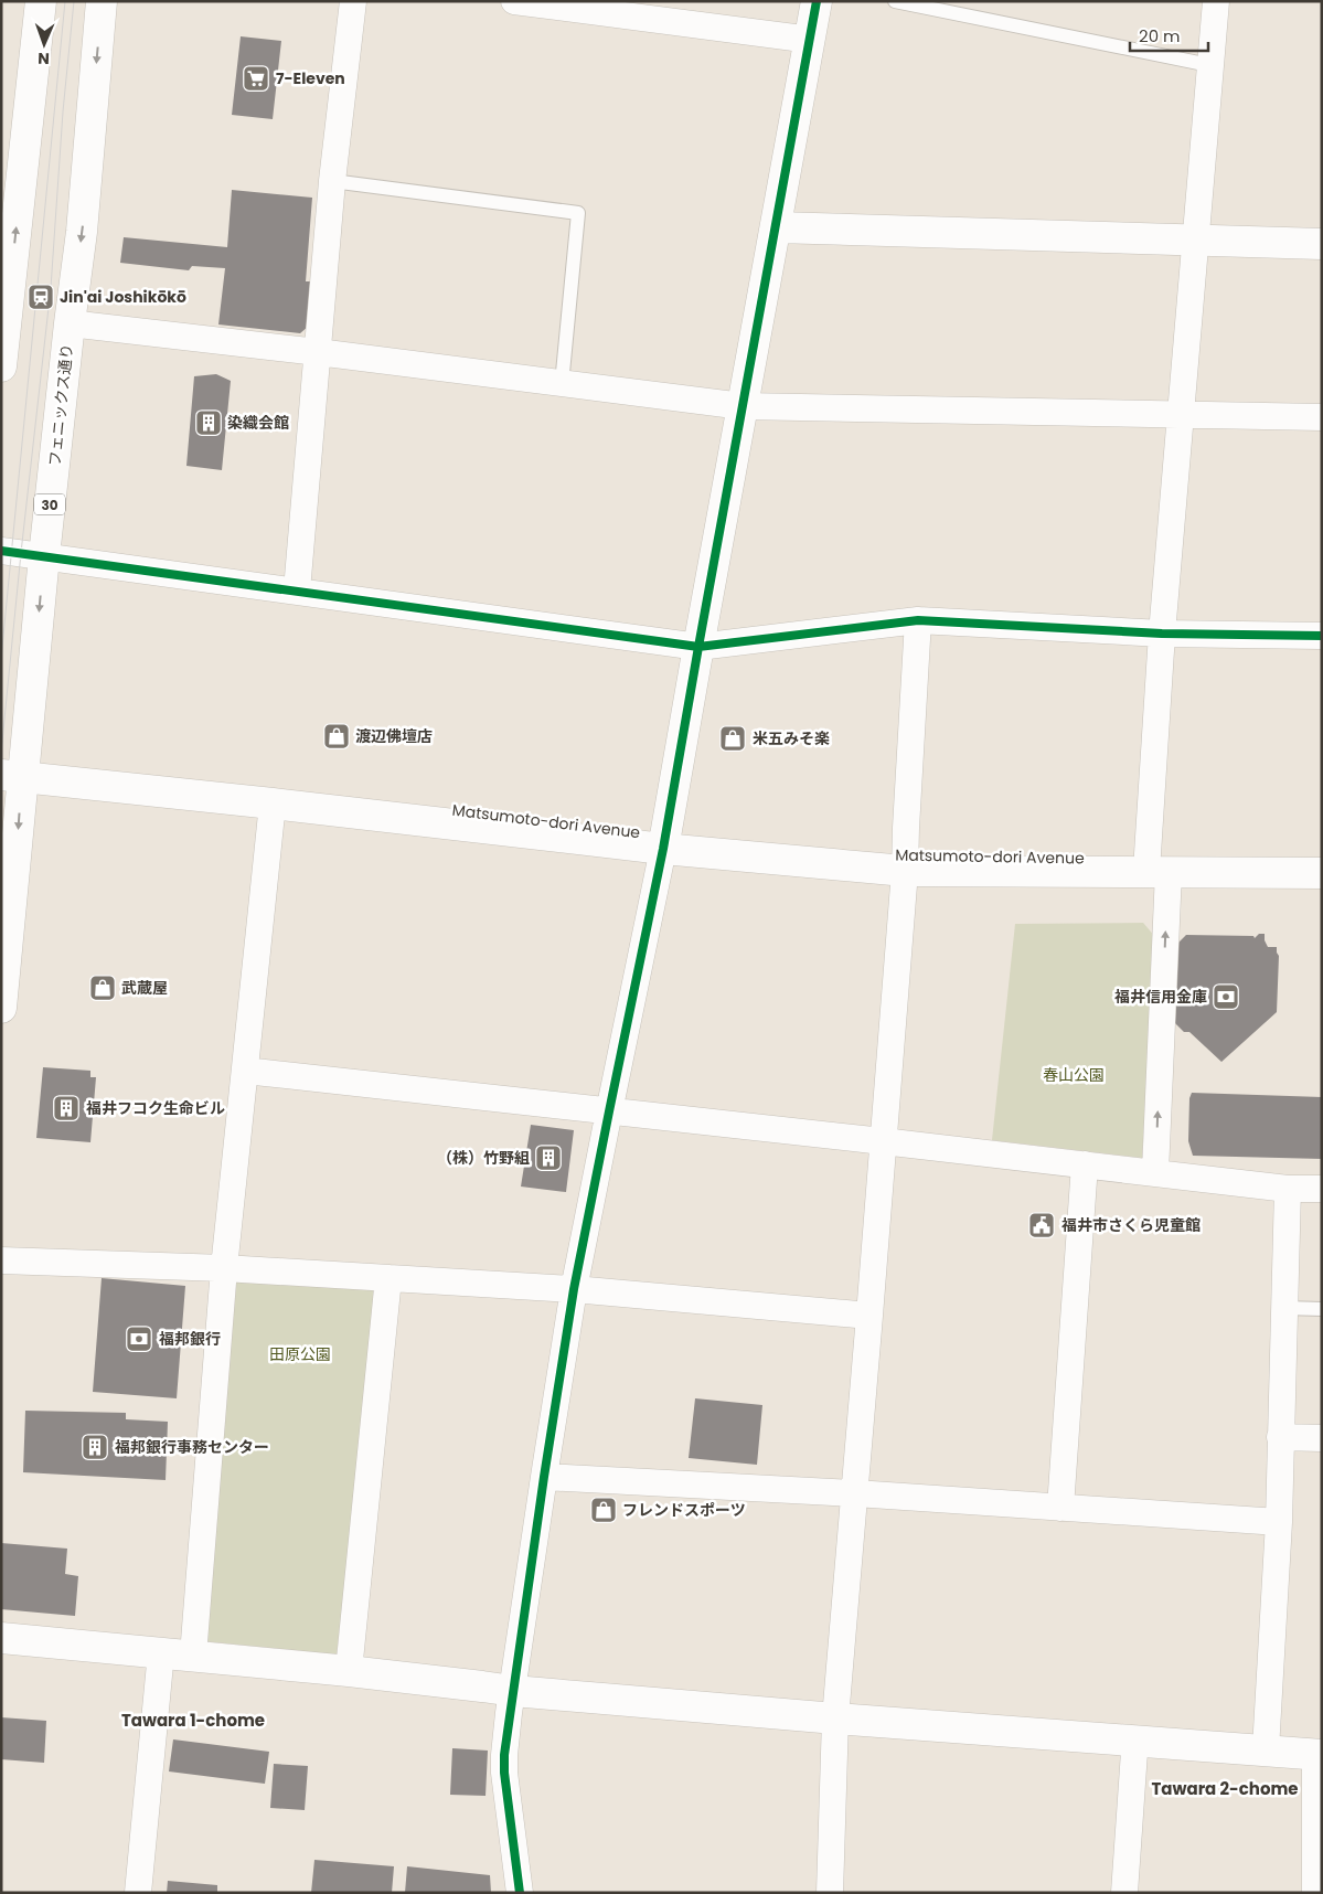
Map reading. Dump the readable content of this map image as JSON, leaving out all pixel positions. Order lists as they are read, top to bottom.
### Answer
{
  "streets": {
    "street": ["フェニックス通り", "30", "Matsumoto-dori Avenue"]
  },
  "crossings": [
    ["フェニックス通り", "Matsumoto-dori Avenue"]
  ],
  "districts": ["Tawara 1-chome", "Tawara 2-chome"],
  "parks": ["春山公園", "田原公園"],
  "places": {
    "supermarket": ["7-Eleven"],
    "station": ["Jin'ai Joshikōkō"],
    "building": [
      "染織会館",
      "福井フコク生命ビル",
      "（株）竹野組",
      "福邦銀行事務センター"
    ],
    "shop": [
      "渡辺佛壇店",
      "米五みそ楽",
      "武蔵屋",
      "フレンドスポーツ"
    ],
    "bank": ["福井信用金庫", "福邦銀行"],
    "public building": ["福井市さくら児童館"]
  },
  "scale_bar": "20 m",
  "north": "bottom"
}
